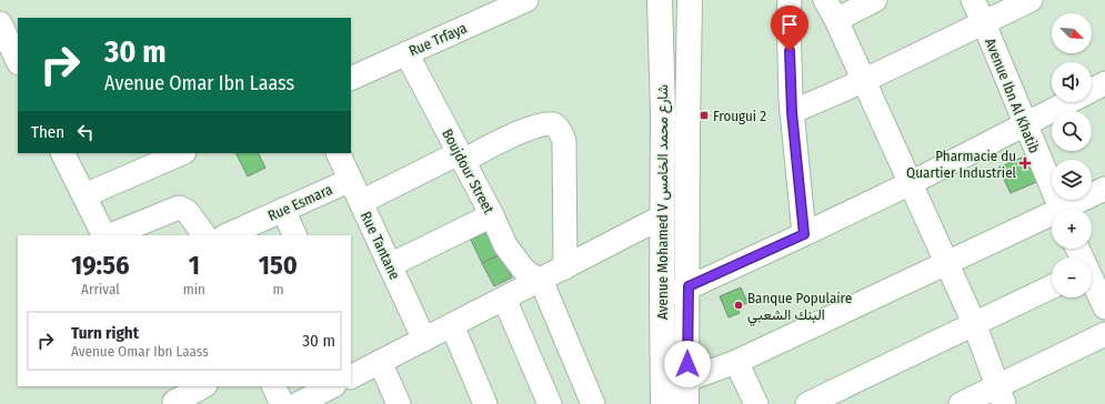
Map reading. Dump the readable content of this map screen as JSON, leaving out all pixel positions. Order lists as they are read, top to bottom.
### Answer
{
  "streets": {
    "main road": ["Avenue Mohamed V شارع محمد الخامس"],
    "street": [
      "Rue Trfaya",
      "Avenue Ibn Al Khatib",
      "Boujdour Street",
      "Rue Esmara",
      "Rue Tantane"
    ]
  },
  "crossings": [
    ["Rue Trfaya", "Boujdour Street"],
    ["Rue Esmara", "Rue Tantane"]
  ],
  "places": {
    "transit": ["Frougui 2"],
    "health": ["Pharmacie du Quartier Industriel"],
    "other": ["Banque Populaire البنك الشعبي"]
  },
  "north": "bottom right",
  "page": {
    "map_buttons": ["+", "−"],
    "turn": ["30 m", "Avenue Omar Ibn Laass"],
    "then": "Then",
    "eta": [
      "19:56",
      "Arrival",
      "1",
      "min",
      "150",
      "m"
    ],
    "list": [
      {
        "name": "Turn right",
        "note": "Avenue Omar Ibn Laass",
        "value": "30 m"
      }
    ]
  }
}
